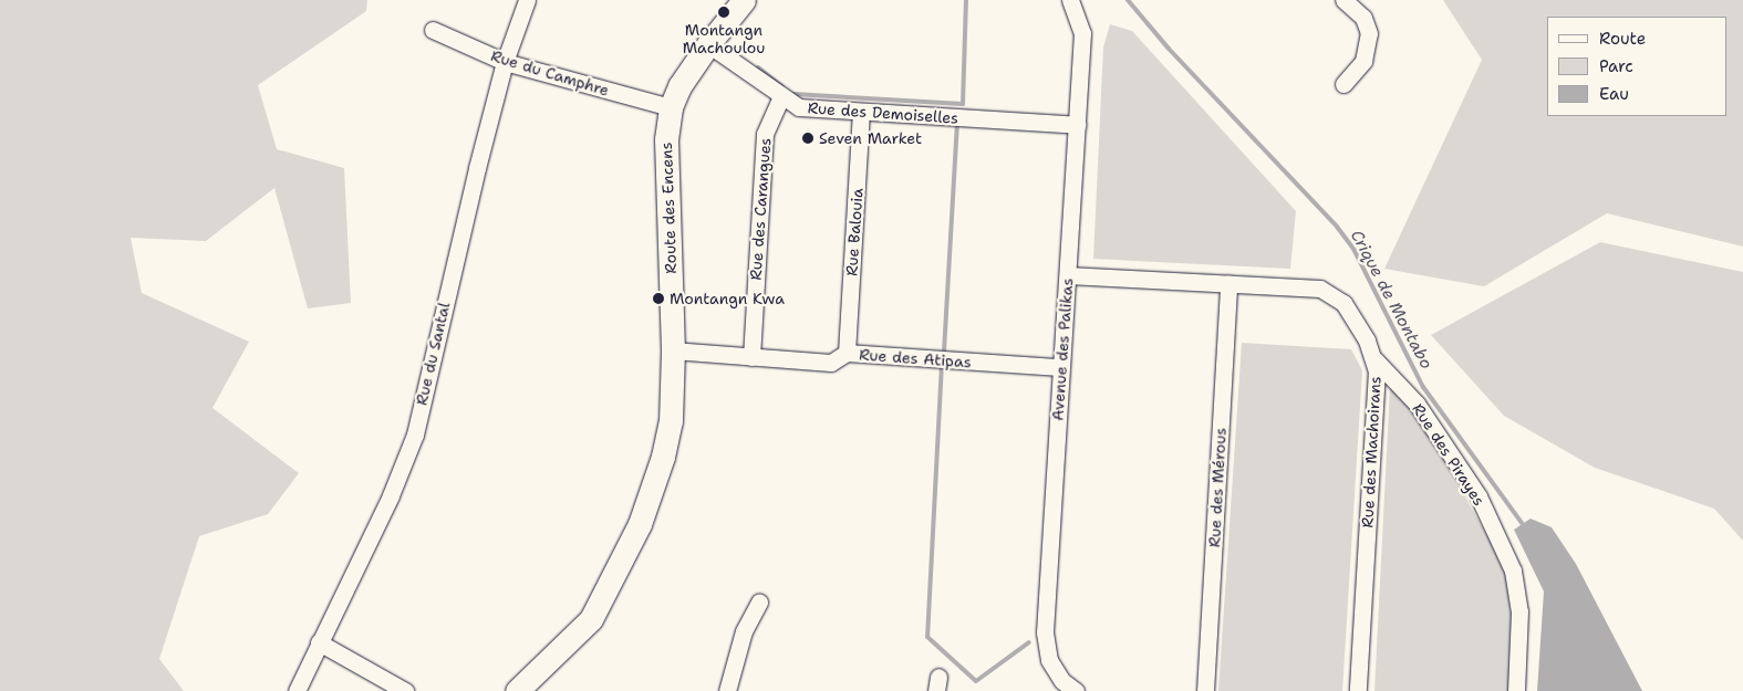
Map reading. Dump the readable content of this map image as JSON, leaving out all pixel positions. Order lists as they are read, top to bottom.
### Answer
{
  "streets": {
    "street": [
      "Rue du Camphre",
      "Rue des Demoiselles",
      "Route des Encens",
      "Rue des Carangues",
      "Rue Balouia",
      "Avenue des Palikas",
      "Rue du Santal",
      "Rue des Atipas",
      "Rue des Machoirans",
      "Rue des Pirayes",
      "Rue des Mérous"
    ]
  },
  "crossings": [
    ["Rue du Camphre", "Route des Encens"],
    ["Rue du Camphre", "Rue du Santal"],
    ["Rue des Demoiselles", "Route des Encens"],
    ["Rue des Demoiselles", "Rue des Carangues"],
    ["Rue des Demoiselles", "Rue Balouia"],
    ["Rue des Demoiselles", "Avenue des Palikas"],
    ["Route des Encens", "Rue des Atipas"],
    ["Rue des Carangues", "Rue des Atipas"],
    ["Rue Balouia", "Rue des Atipas"],
    ["Avenue des Palikas", "Rue des Atipas"],
    ["Avenue des Palikas", "Rue des Machoirans"],
    ["Rue des Machoirans", "Rue des Pirayes"],
    ["Rue des Machoirans", "Rue des Mérous"]
  ],
  "water": ["Crique de Montabo"],
  "places": ["Montangn Machoulou", "Seven Market", "Montangn Kwa"],
  "legend": ["Route", "Parc", "Eau"]
}
